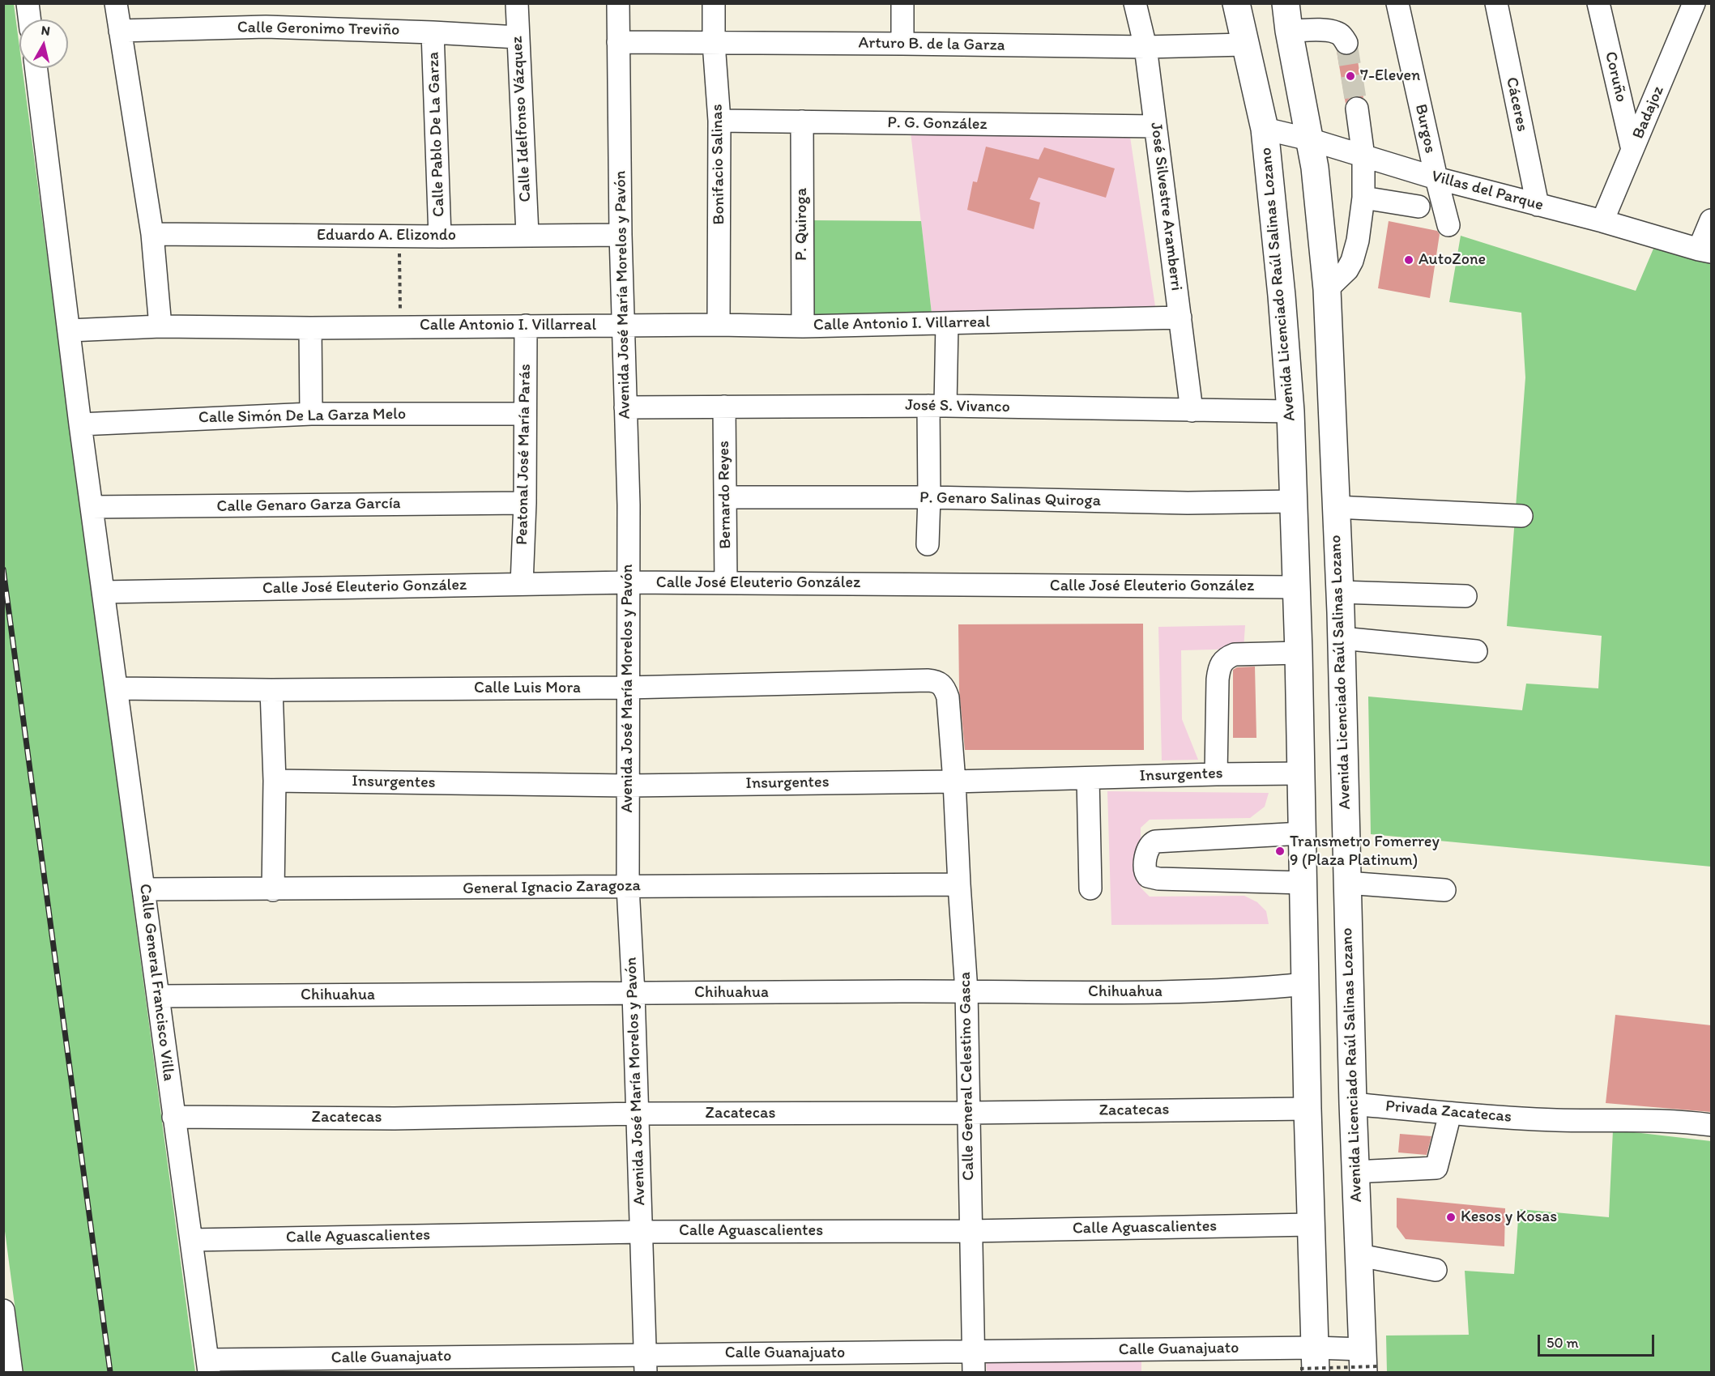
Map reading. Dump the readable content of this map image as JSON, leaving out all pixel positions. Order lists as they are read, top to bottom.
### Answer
{
  "streets": {
    "main road": ["Avenida Licenciado Raúl Salinas Lozano"],
    "street": [
      "Calle Geronimo Treviño",
      "Arturo B. de la Garza",
      "Coruño",
      "Cáceres",
      "Badajoz",
      "Calle Idelfonso Vázquez",
      "P. G. González",
      "Burgos",
      "Calle Pablo De La Garza",
      "Bonifacio Salinas",
      "Villas del Parque",
      "José Silvestre Aramberri",
      "P. Quiroga",
      "Eduardo A. Elizondo",
      "Avenida José María Morelos y Pavón",
      "Calle Antonio I. Villarreal",
      "José S. Vivanco",
      "Calle Simón De La Garza Melo",
      "Peatonal José María Parás",
      "Bernardo Reyes",
      "P. Genaro Salinas Quiroga",
      "Calle Genaro Garza García",
      "Calle José Eleuterio González",
      "Calle Luis Mora",
      "Insurgentes",
      "General Ignacio Zaragoza",
      "Calle General Francisco Villa",
      "Chihuahua",
      "Calle General Celestino Gasca",
      "Zacatecas",
      "Privada Zacatecas",
      "Calle Aguascalientes",
      "Calle Guanajuato"
    ]
  },
  "crossings": [
    ["Calle Geronimo Treviño", "Calle Idelfonso Vázquez"],
    ["Calle Geronimo Treviño", "Calle Pablo De La Garza"],
    ["Arturo B. de la Garza", "Bonifacio Salinas"],
    ["Arturo B. de la Garza", "José Silvestre Aramberri"],
    ["Arturo B. de la Garza", "Avenida Licenciado Raúl Salinas Lozano"],
    ["Arturo B. de la Garza", "Avenida José María Morelos y Pavón"],
    ["Coruño", "Badajoz"],
    ["Cáceres", "Villas del Parque"],
    ["Badajoz", "Villas del Parque"],
    ["Calle Idelfonso Vázquez", "Eduardo A. Elizondo"],
    ["P. G. González", "Bonifacio Salinas"],
    ["P. G. González", "José Silvestre Aramberri"],
    ["P. G. González", "P. Quiroga"],
    ["Burgos", "Villas del Parque"],
    ["Calle Pablo De La Garza", "Eduardo A. Elizondo"],
    ["Bonifacio Salinas", "Calle Antonio I. Villarreal"],
    ["Villas del Parque", "Avenida Licenciado Raúl Salinas Lozano"],
    ["José Silvestre Aramberri", "Calle Antonio I. Villarreal"],
    ["José Silvestre Aramberri", "José S. Vivanco"],
    ["P. Quiroga", "Calle Antonio I. Villarreal"],
    ["Eduardo A. Elizondo", "Avenida José María Morelos y Pavón"],
    ["Avenida Licenciado Raúl Salinas Lozano", "José S. Vivanco"],
    ["Avenida Licenciado Raúl Salinas Lozano", "P. Genaro Salinas Quiroga"],
    ["Avenida Licenciado Raúl Salinas Lozano", "Calle José Eleuterio González"],
    ["Avenida Licenciado Raúl Salinas Lozano", "Insurgentes"],
    ["Avenida Licenciado Raúl Salinas Lozano", "Chihuahua"],
    ["Avenida Licenciado Raúl Salinas Lozano", "Zacatecas"],
    ["Avenida Licenciado Raúl Salinas Lozano", "Privada Zacatecas"],
    ["Avenida Licenciado Raúl Salinas Lozano", "Calle Aguascalientes"],
    ["Avenida Licenciado Raúl Salinas Lozano", "Calle Guanajuato"],
    ["Avenida José María Morelos y Pavón", "Calle Antonio I. Villarreal"],
    ["Avenida José María Morelos y Pavón", "José S. Vivanco"],
    ["Avenida José María Morelos y Pavón", "Calle José Eleuterio González"],
    ["Avenida José María Morelos y Pavón", "Calle Luis Mora"],
    ["Avenida José María Morelos y Pavón", "Insurgentes"],
    ["Avenida José María Morelos y Pavón", "General Ignacio Zaragoza"],
    ["Avenida José María Morelos y Pavón", "Chihuahua"],
    ["Avenida José María Morelos y Pavón", "Zacatecas"],
    ["Avenida José María Morelos y Pavón", "Calle Aguascalientes"],
    ["Avenida José María Morelos y Pavón", "Calle Guanajuato"],
    ["Calle Antonio I. Villarreal", "Peatonal José María Parás"],
    ["Calle Antonio I. Villarreal", "Calle General Francisco Villa"],
    ["José S. Vivanco", "Bernardo Reyes"],
    ["Calle Simón De La Garza Melo", "Peatonal José María Parás"],
    ["Calle Simón De La Garza Melo", "Calle General Francisco Villa"],
    ["Peatonal José María Parás", "Calle Genaro Garza García"],
    ["Peatonal José María Parás", "Calle José Eleuterio González"],
    ["Bernardo Reyes", "P. Genaro Salinas Quiroga"],
    ["Bernardo Reyes", "Calle José Eleuterio González"],
    ["Calle Genaro Garza García", "Calle General Francisco Villa"],
    ["Calle José Eleuterio González", "Calle General Francisco Villa"],
    ["Calle Luis Mora", "Calle General Francisco Villa"],
    ["Calle Luis Mora", "Calle General Celestino Gasca"],
    ["Insurgentes", "Calle General Celestino Gasca"],
    ["General Ignacio Zaragoza", "Calle General Francisco Villa"],
    ["General Ignacio Zaragoza", "Calle General Celestino Gasca"],
    ["Calle General Francisco Villa", "Chihuahua"],
    ["Calle General Francisco Villa", "Zacatecas"],
    ["Calle General Francisco Villa", "Calle Aguascalientes"],
    ["Calle General Francisco Villa", "Calle Guanajuato"],
    ["Chihuahua", "Calle General Celestino Gasca"],
    ["Calle General Celestino Gasca", "Zacatecas"],
    ["Calle General Celestino Gasca", "Calle Aguascalientes"],
    ["Calle General Celestino Gasca", "Calle Guanajuato"]
  ],
  "places": [
    "7-Eleven",
    "AutoZone",
    "Transmetro Fomerrey 9 (Plaza Platinum)",
    "Kesos y Kosas"
  ],
  "scale_bar": "50 m",
  "north": "top"
}
